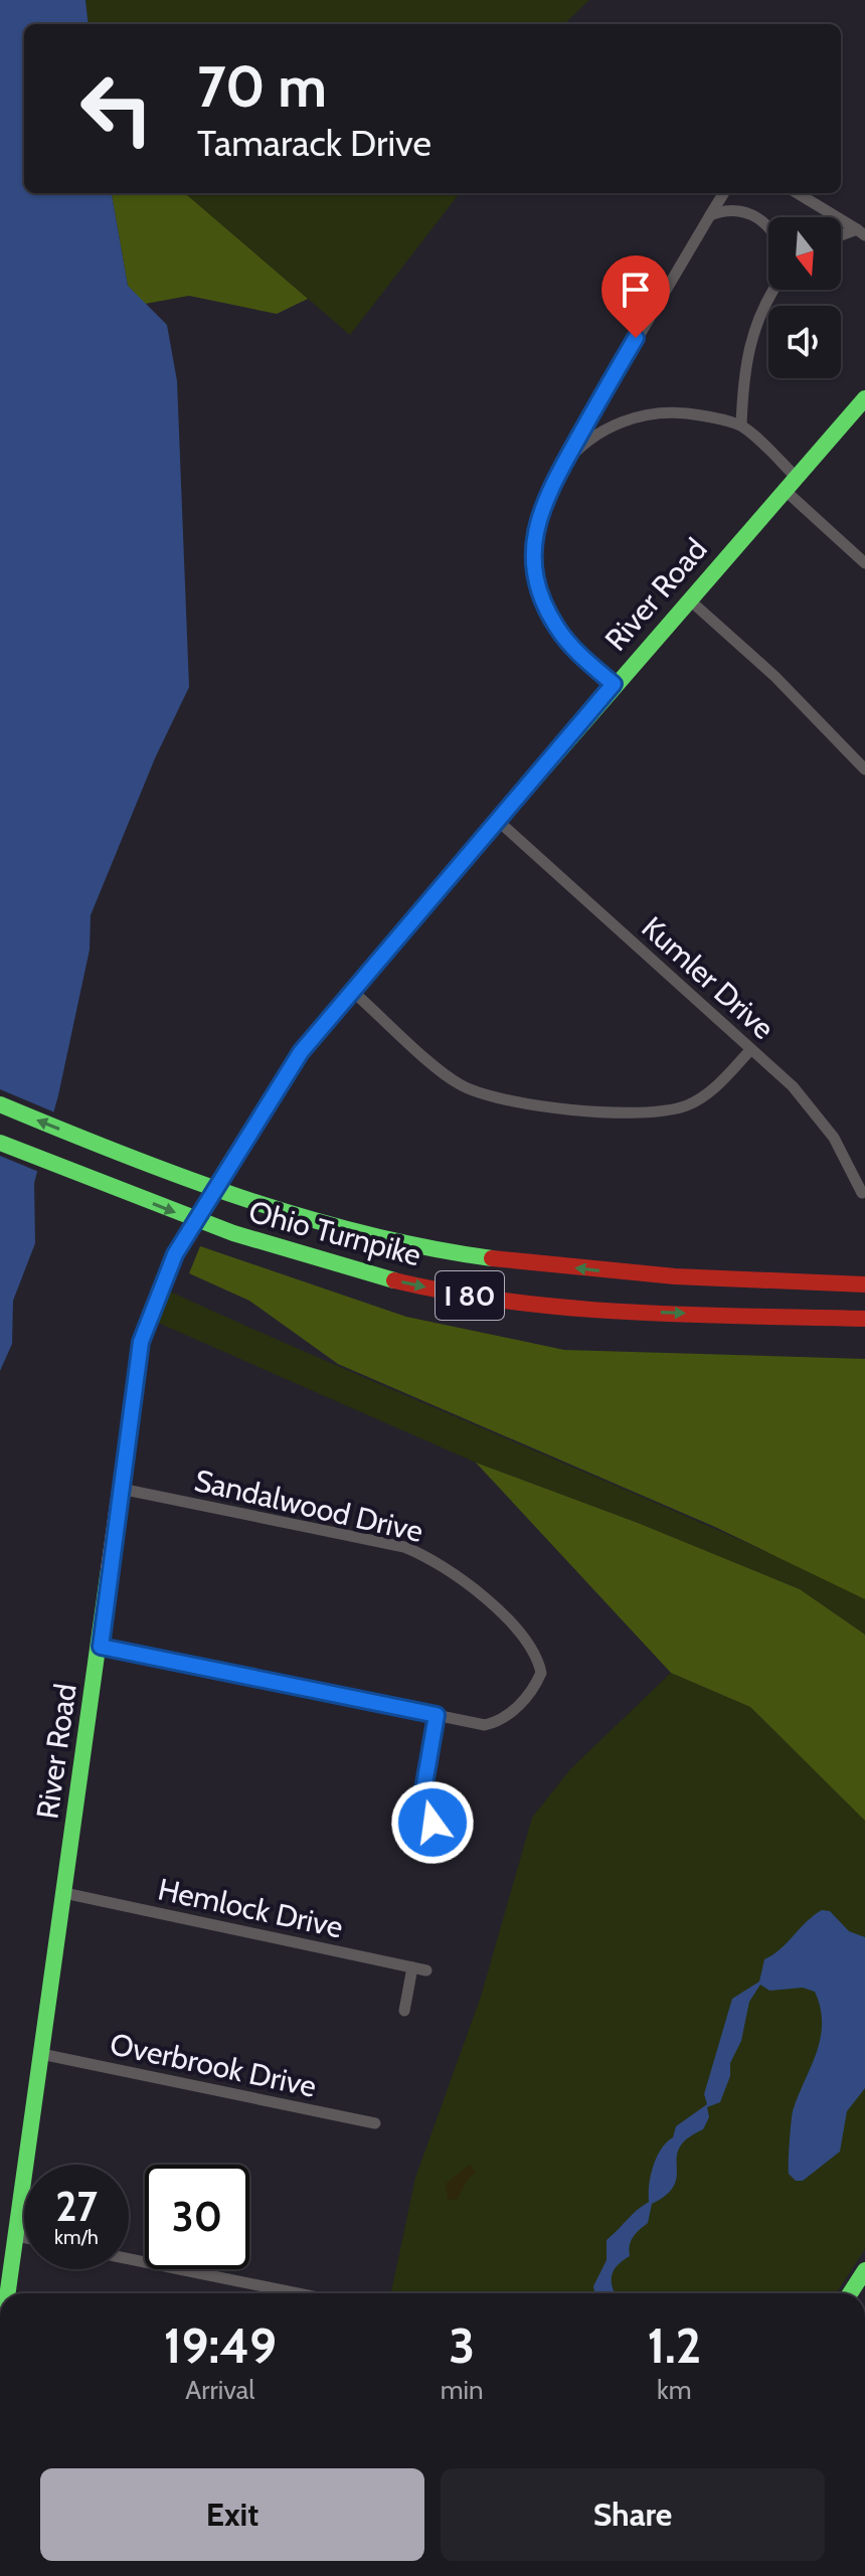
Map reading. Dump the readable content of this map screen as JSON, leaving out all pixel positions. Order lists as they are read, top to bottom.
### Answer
{
  "streets": {
    "main road": ["River Road", "Ohio Turnpike", "I 80"],
    "street": [
      "Kumler Drive",
      "Sandalwood Drive",
      "Hemlock Drive",
      "Overbrook Drive"
    ]
  },
  "crossings": [
    ["River Road", "Kumler Drive"],
    ["River Road", "Sandalwood Drive"],
    ["River Road", "Hemlock Drive"],
    ["River Road", "Overbrook Drive"]
  ],
  "north": "bottom",
  "page": {
    "turn": ["70 m", "Tamarack Drive"],
    "speed": "27 km/h",
    "limit": "30",
    "eta": [
      "19:49",
      "Arrival",
      "3",
      "min",
      "1.2",
      "km"
    ],
    "buttons": ["Exit", "Share"]
  }
}
